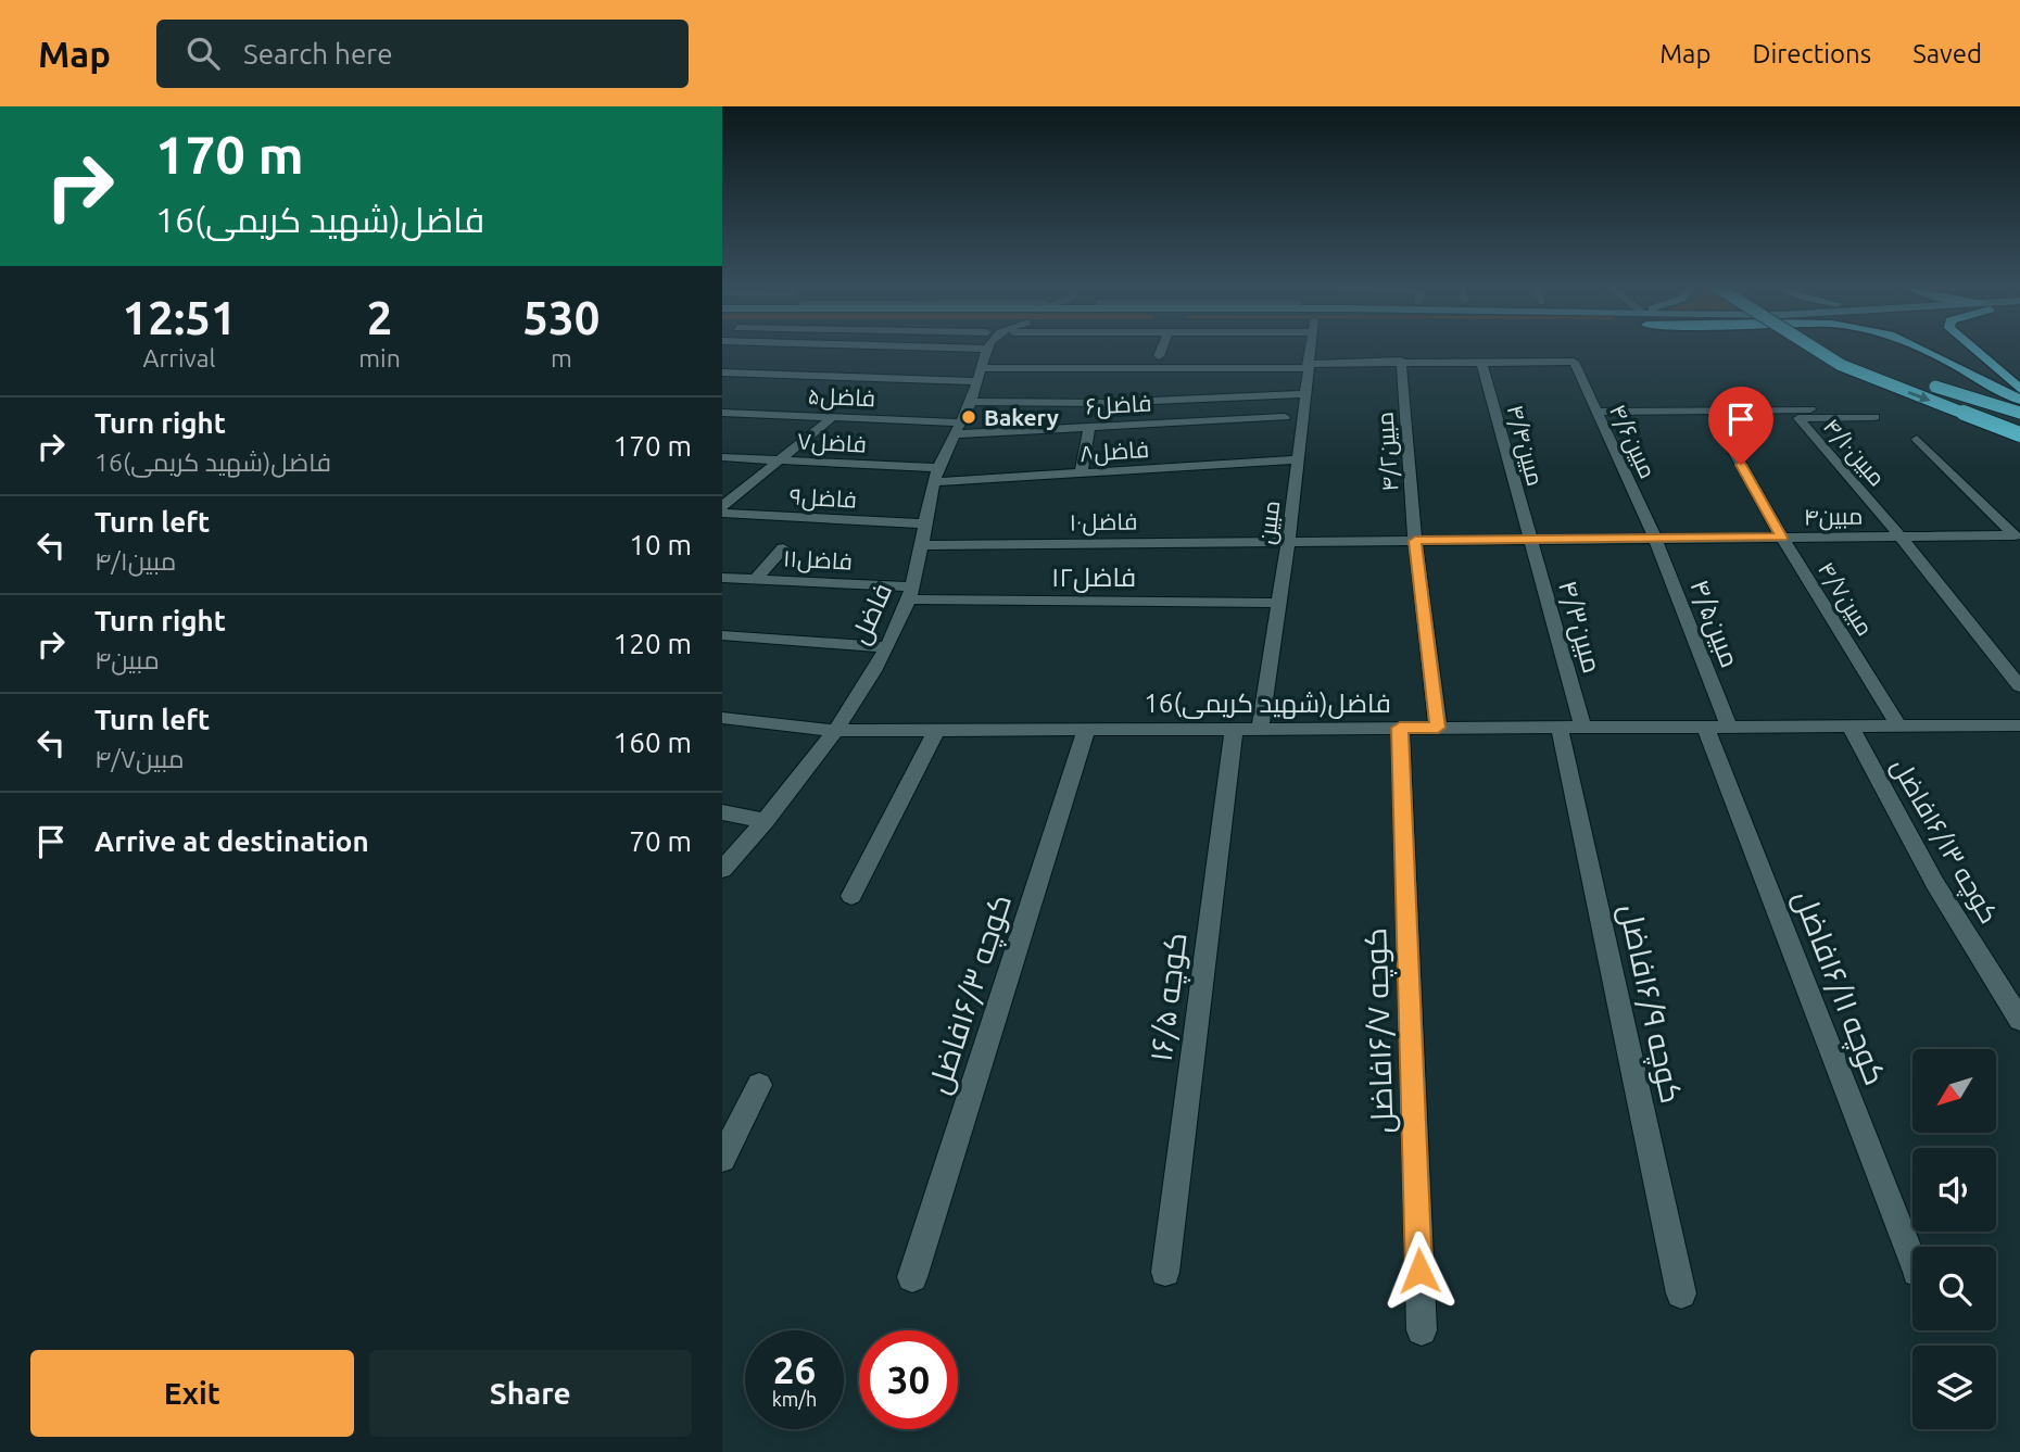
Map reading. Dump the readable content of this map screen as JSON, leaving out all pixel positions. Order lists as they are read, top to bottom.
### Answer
{
  "streets": {
    "street": [
      "۵فاضل",
      "۶فاضل",
      "۴/۶مبین",
      "۷فاضل",
      "۴/۴مبین",
      "۸فاضل",
      "۴/۲مبین",
      "۴/۱۰مبین",
      "۹فاضل",
      "۴مبین",
      "۱۰فاضل",
      "مبین",
      "۱۱فاضل",
      "۱۲فاضل",
      "۴/۷مبین",
      "فاضل",
      "۴/۵مبین",
      "۴/۳مبین",
      "16فاضل(شهید کریمی)",
      "کوچه ۱۶/۱۳فاضل",
      "کوچه ۱۶/۱۱فاضل",
      "کوچه ۱۶/۳فاضل",
      "کوچه ۱۶/۵",
      "کوچه ۱۶/۹فاضل",
      "کوچه ۱۶/۷فاضل"
    ]
  },
  "crossings": [
    ["۵فاضل", "۶فاضل"],
    ["۵فاضل", "فاضل"],
    ["۶فاضل", "فاضل"],
    ["۴/۶مبین", "۴/۴مبین"],
    ["۴/۶مبین", "۴/۱۰مبین"],
    ["۴/۶مبین", "۴مبین"],
    ["۴/۶مبین", "۴/۵مبین"],
    ["۷فاضل", "۸فاضل"],
    ["۷فاضل", "فاضل"],
    ["۴/۴مبین", "۴مبین"],
    ["۴/۴مبین", "۴/۳مبین"],
    ["۸فاضل", "مبین"],
    ["۸فاضل", "فاضل"],
    ["۴/۲مبین", "۴مبین"],
    ["۴/۲مبین", "16فاضل(شهید کریمی)"],
    ["۴/۱۰مبین", "۴مبین"],
    ["۹فاضل", "فاضل"],
    ["۴مبین", "۱۰فاضل"],
    ["۴مبین", "مبین"],
    ["۴مبین", "۴/۷مبین"],
    ["۴مبین", "۴/۵مبین"],
    ["۴مبین", "۴/۳مبین"],
    ["۱۰فاضل", "مبین"],
    ["۱۰فاضل", "فاضل"],
    ["مبین", "۱۲فاضل"],
    ["مبین", "16فاضل(شهید کریمی)"],
    ["۱۱فاضل", "۱۲فاضل"],
    ["۱۱فاضل", "فاضل"],
    ["۱۲فاضل", "فاضل"],
    ["۴/۷مبین", "16فاضل(شهید کریمی)"],
    ["فاضل", "16فاضل(شهید کریمی)"],
    ["۴/۵مبین", "16فاضل(شهید کریمی)"],
    ["۴/۵مبین", "کوچه ۱۶/۱۱فاضل"],
    ["۴/۳مبین", "16فاضل(شهید کریمی)"],
    ["۴/۳مبین", "کوچه ۱۶/۹فاضل"],
    ["16فاضل(شهید کریمی)", "کوچه ۱۶/۱۳فاضل"],
    ["16فاضل(شهید کریمی)", "کوچه ۱۶/۱۱فاضل"],
    ["16فاضل(شهید کریمی)", "کوچه ۱۶/۳فاضل"],
    ["16فاضل(شهید کریمی)", "کوچه ۱۶/۵"],
    ["16فاضل(شهید کریمی)", "کوچه ۱۶/۹فاضل"],
    ["16فاضل(شهید کریمی)", "کوچه ۱۶/۷فاضل"]
  ],
  "places": ["Bakery"],
  "north": "bottom left",
  "page": {
    "header": "Map",
    "search": "Search here",
    "nav": ["Map", "Directions", "Saved"],
    "turn": ["170 m", "16فاضل(شهید کریمی)"],
    "eta": [
      "12:51",
      "Arrival",
      "2",
      "min",
      "530",
      "m"
    ],
    "list": [
      {
        "name": "Turn right",
        "note": "16فاضل(شهید کریمی)",
        "value": "170 m"
      },
      {
        "name": "Turn left",
        "note": "۴/۱مبین",
        "value": "10 m"
      },
      {
        "name": "Turn right",
        "note": "۴مبین",
        "value": "120 m"
      },
      {
        "name": "Turn left",
        "note": "۴/۷مبین",
        "value": "160 m"
      },
      {
        "name": "Arrive at destination",
        "value": "70 m"
      }
    ],
    "speed": "26 km/h",
    "limit": "30",
    "buttons": ["Exit", "Share"]
  }
}
